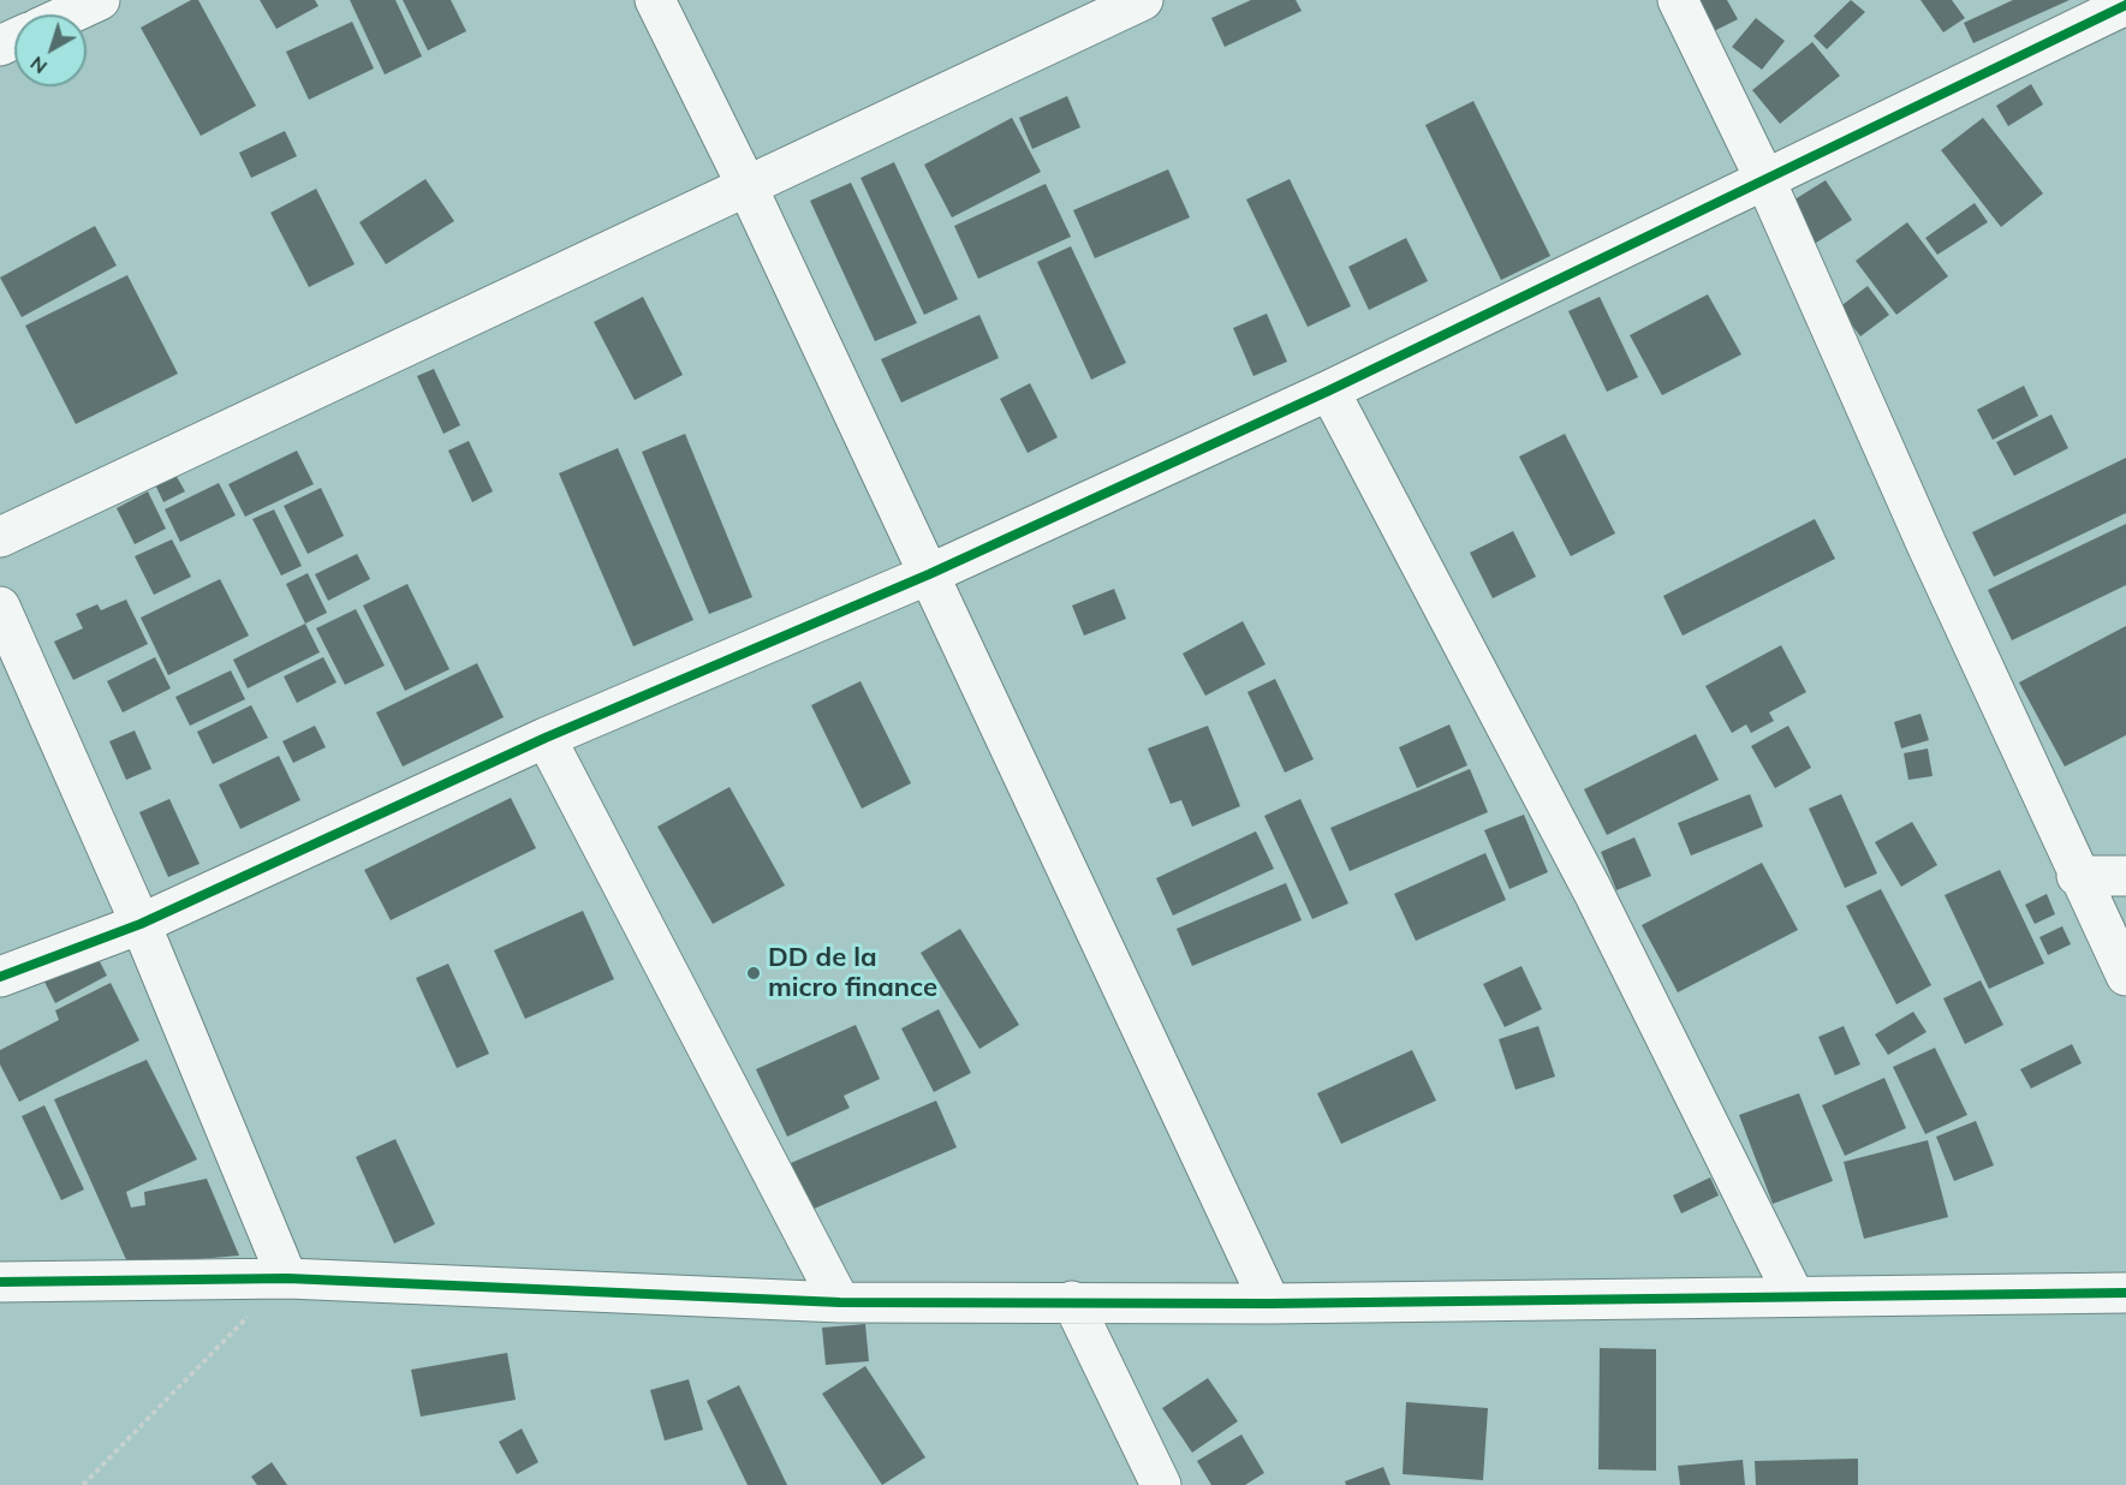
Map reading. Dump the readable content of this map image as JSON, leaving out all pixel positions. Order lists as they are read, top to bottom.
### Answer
{
  "places": ["DD de la micro finance"],
  "north": "bottom left"
}
